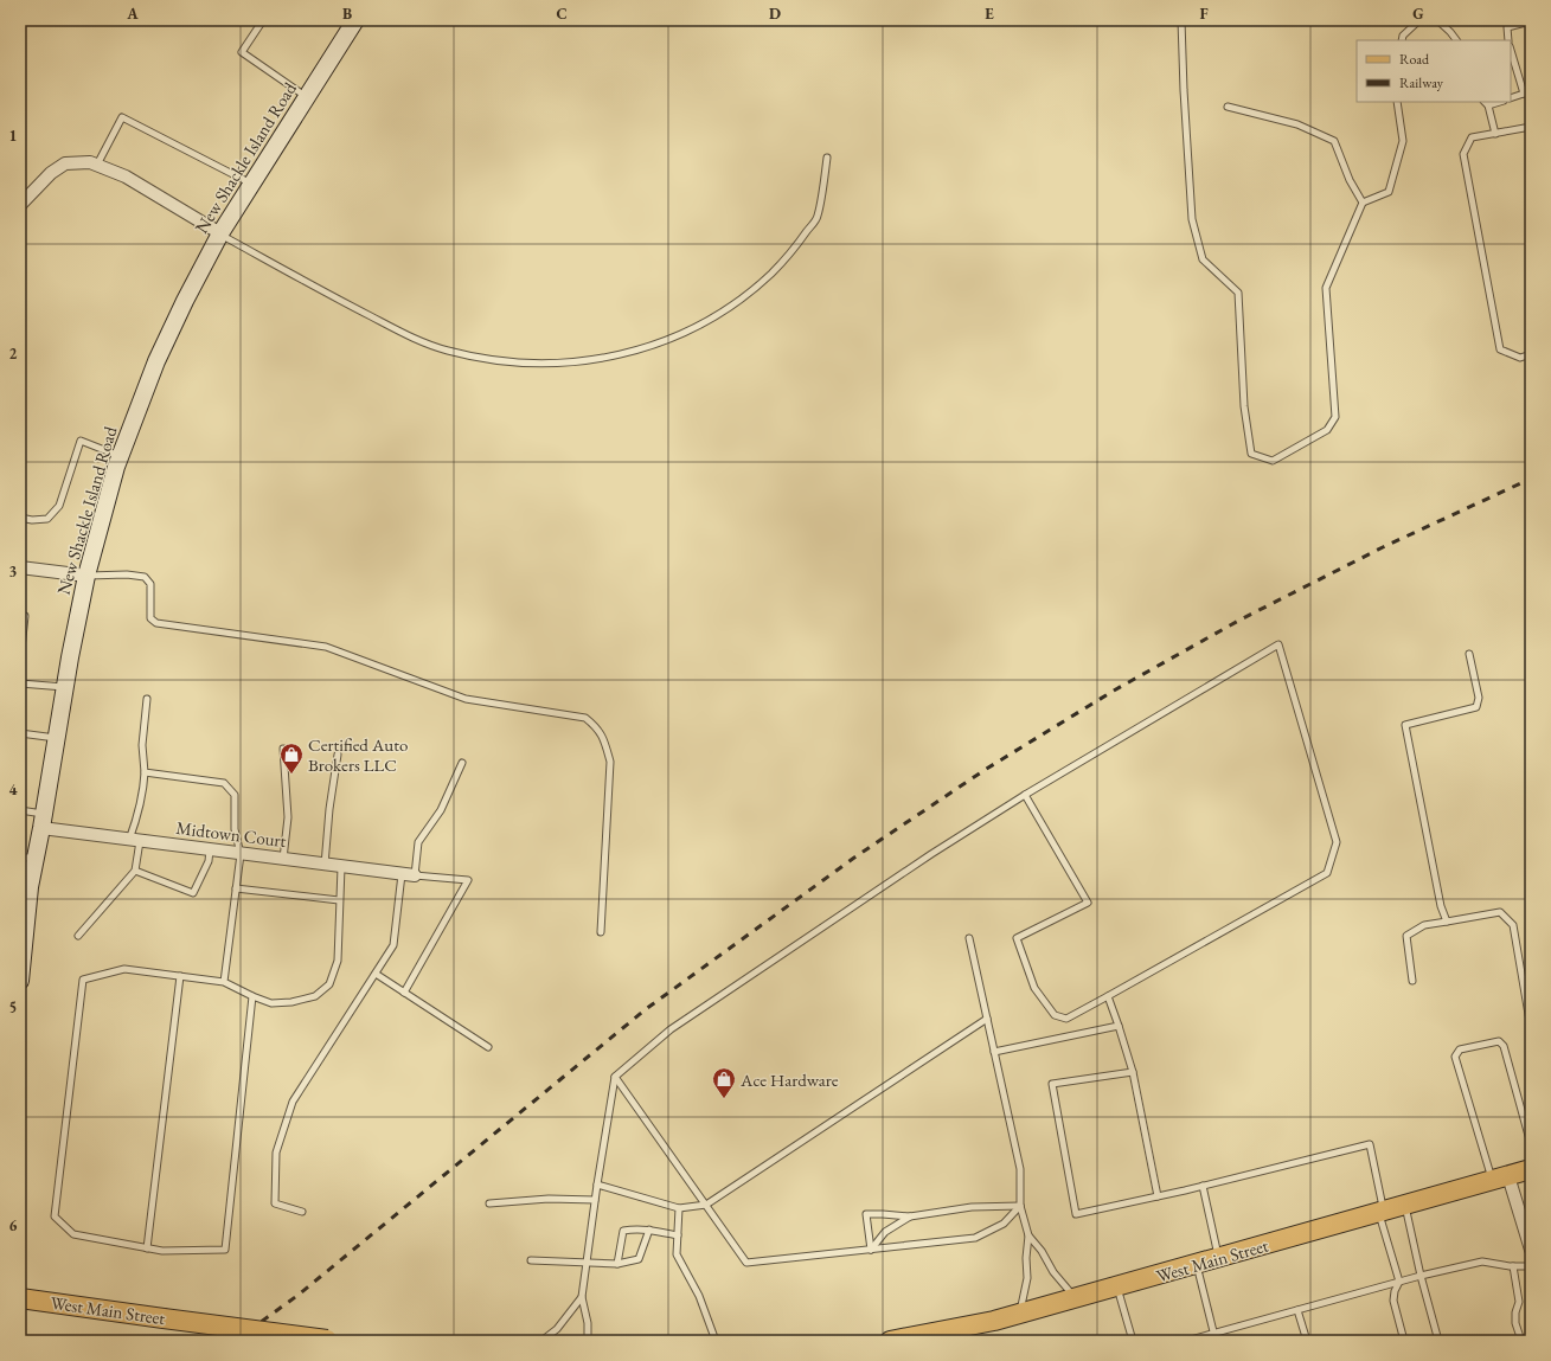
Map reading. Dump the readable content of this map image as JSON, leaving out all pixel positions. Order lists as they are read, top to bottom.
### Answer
{
  "streets": {
    "main road": ["New Shackle Island Road", "West Main Street"],
    "street": ["Midtown Court"]
  },
  "crossings": [
    ["New Shackle Island Road", "Midtown Court"]
  ],
  "places": {
    "shop": ["Certified Auto Brokers LLC", "Ace Hardware"]
  },
  "legend": ["Road", "Railway"],
  "grid": {
    "columns": [
      "A",
      "B",
      "C",
      "D",
      "E",
      "F",
      "G"
    ],
    "rows": [
      "1",
      "2",
      "3",
      "4",
      "5",
      "6"
    ]
  }
}
